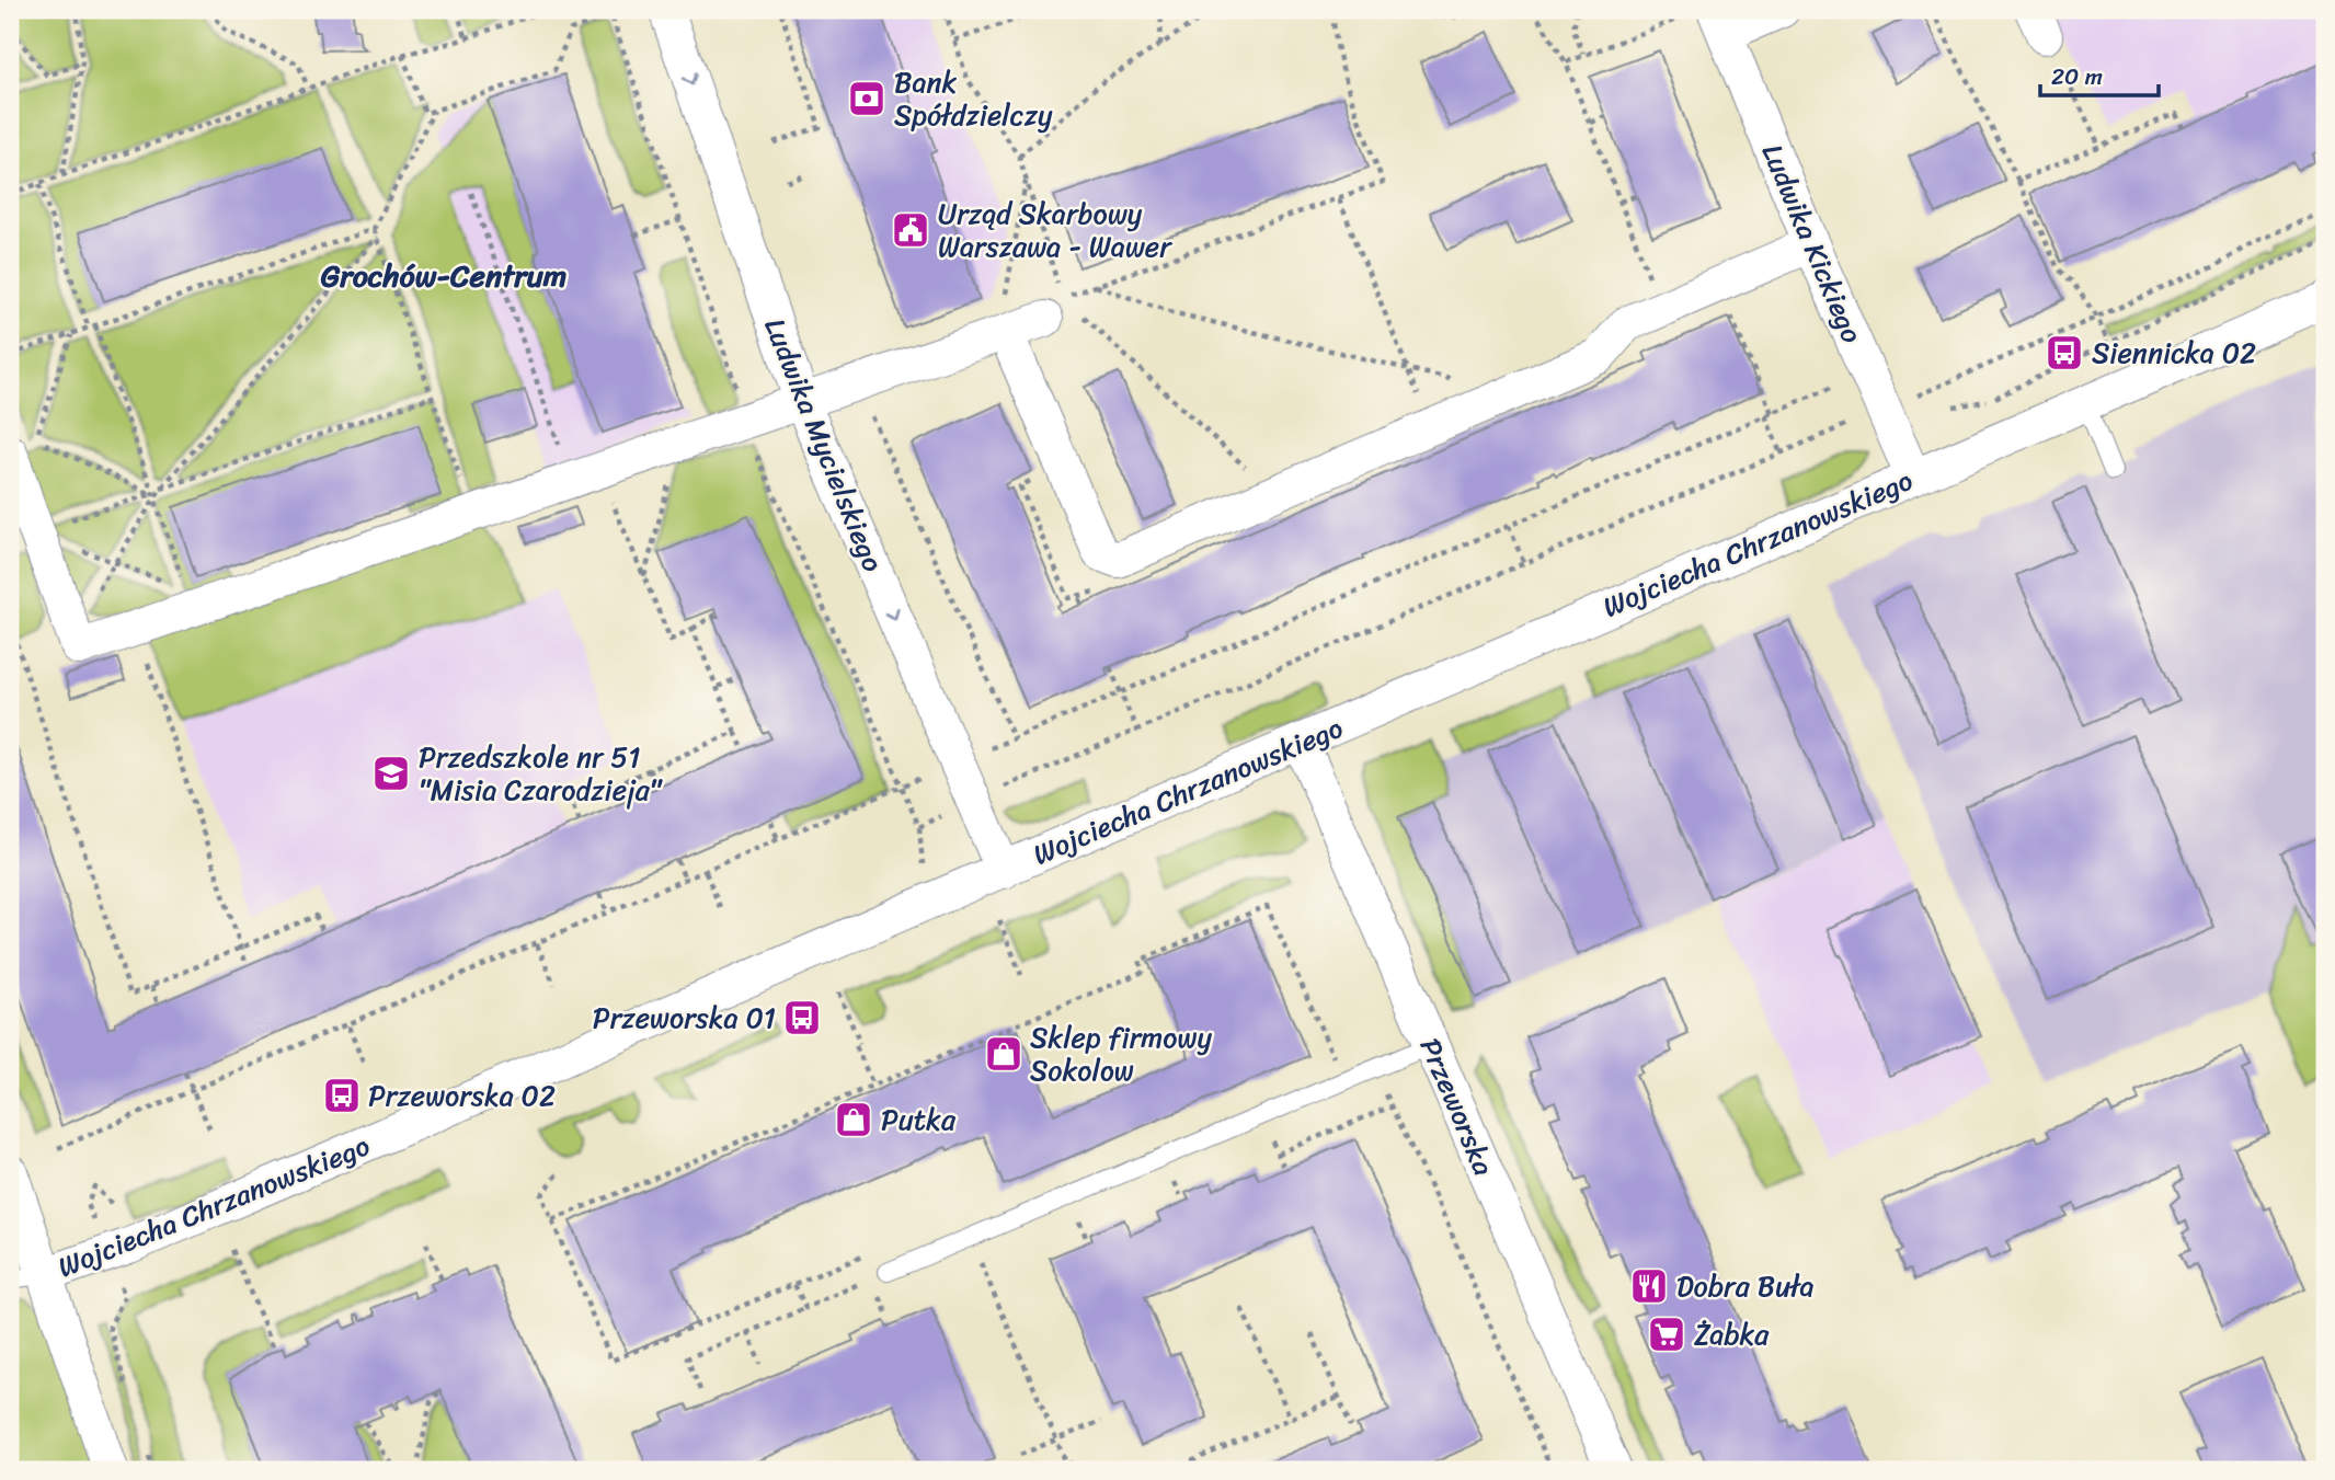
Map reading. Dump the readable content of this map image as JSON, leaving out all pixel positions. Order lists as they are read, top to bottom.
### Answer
{
  "streets": {
    "street": [
      "Ludwika Kickiego",
      "Ludwika Mycielskiego",
      "Wojciecha Chrzanowskiego",
      "Przeworska"
    ]
  },
  "crossings": [
    ["Ludwika Kickiego", "Wojciecha Chrzanowskiego"],
    ["Ludwika Mycielskiego", "Wojciecha Chrzanowskiego"],
    ["Wojciecha Chrzanowskiego", "Przeworska"]
  ],
  "one_way": ["Ludwika Mycielskiego"],
  "districts": ["Grochów-Centrum"],
  "places": {
    "bank": ["Bank Spółdzielczy"],
    "public building": ["Urząd Skarbowy Warszawa - Wawer"],
    "bus stop": ["Siennicka 02", "Przeworska 01", "Przeworska 02"],
    "school or university": ["Przedszkole nr 51 \"Misia Czarodzieja\""],
    "shop": ["Sklep firmowy Sokolow", "Putka"],
    "restaurant": ["Dobra Buła"],
    "supermarket": ["Żabka"]
  },
  "scale_bar": "20 m"
}
